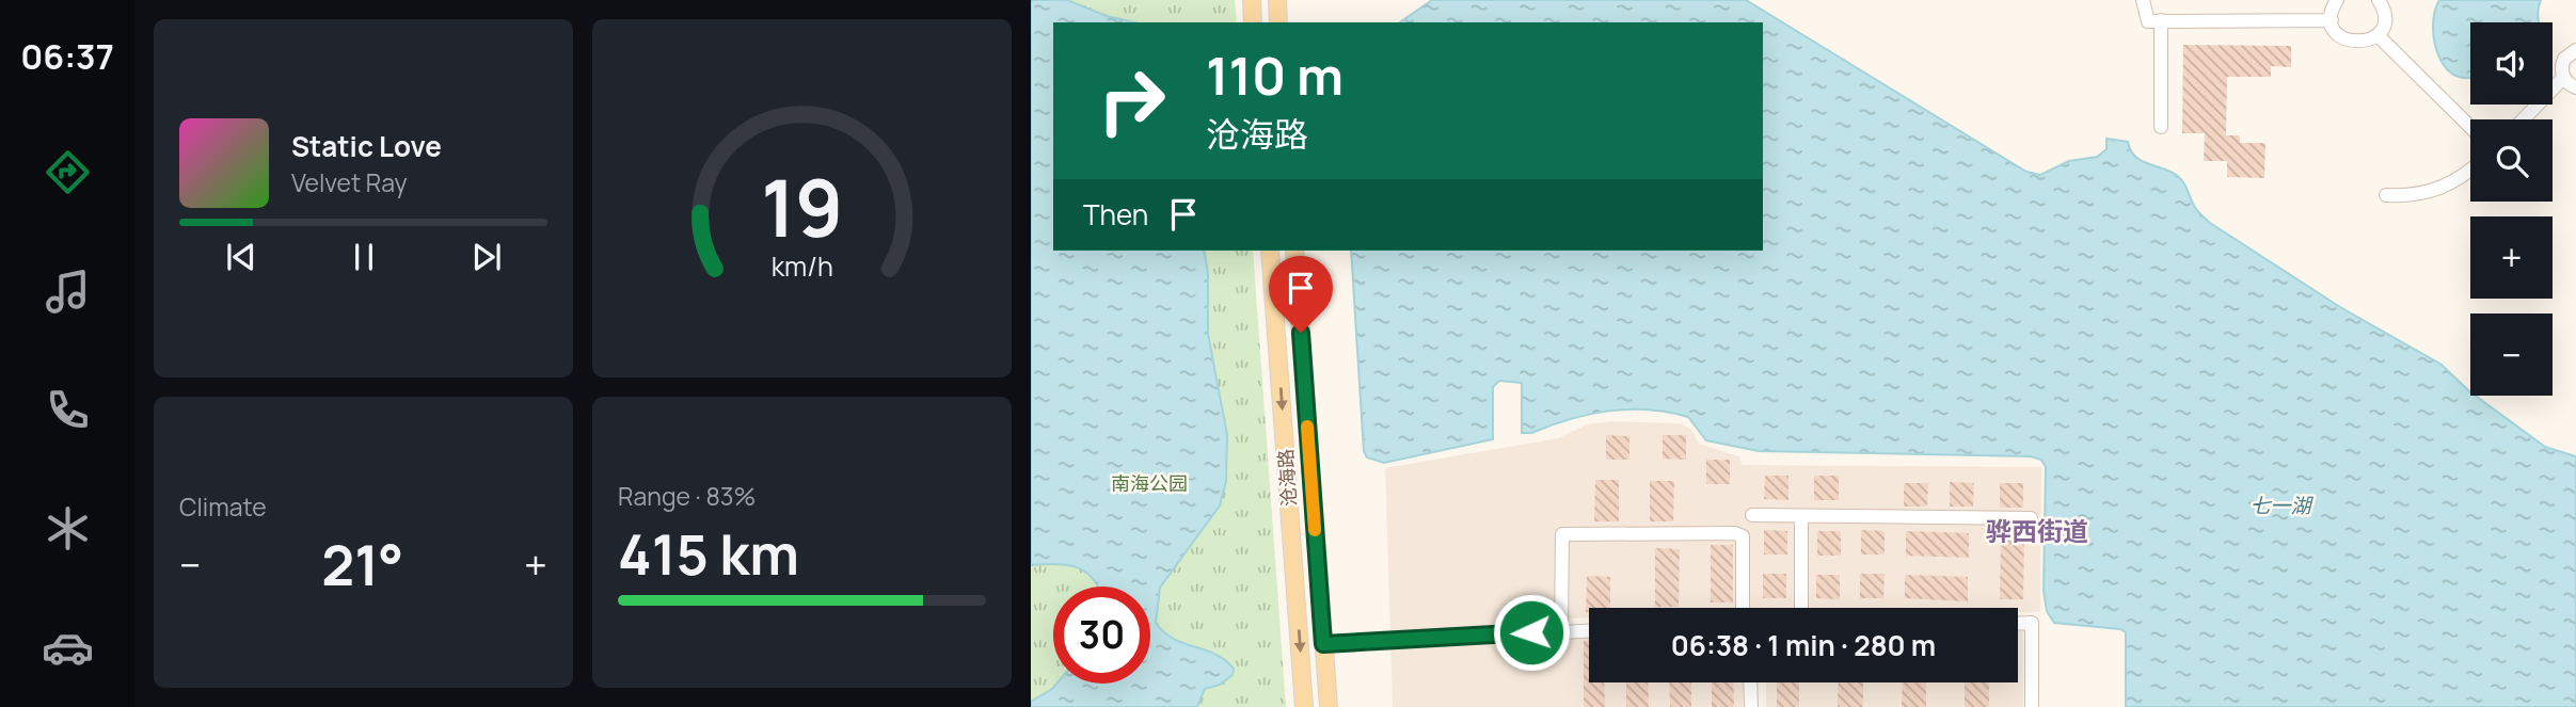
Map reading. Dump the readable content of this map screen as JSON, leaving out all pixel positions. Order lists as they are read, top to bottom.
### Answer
{
  "streets": {
    "main road": ["沧海路"]
  },
  "districts": ["骅西街道"],
  "water": ["七一湖"],
  "parks": ["南海公园"],
  "page": {
    "tabs": "06:37",
    "map_buttons": ["+", "−"],
    "turn": ["110 m", "沧海路"],
    "song": ["Static Love", "Velvet Ray"],
    "then": "Then",
    "tile": [
      "Climate",
      ["Range · 83%", "415 km"]
    ],
    "heat": ["−", "21°", "+"],
    "limit": "30",
    "trip": "06:38 · 1 min · 280 m",
    "gauge": ["19", "km/h"]
  }
}
